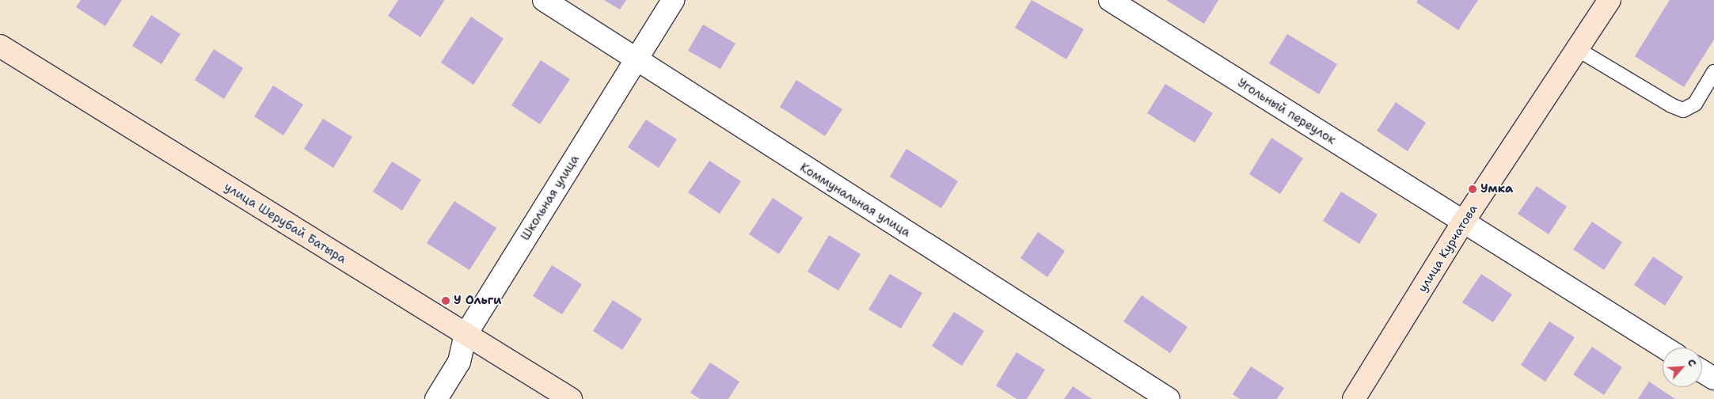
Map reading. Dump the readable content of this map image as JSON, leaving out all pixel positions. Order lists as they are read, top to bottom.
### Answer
{
  "streets": {
    "street": [
      "Угольный переулок",
      "Школьная улица",
      "Коммунальная улица",
      "улица Шерубай Батыра",
      "улица Курчатова"
    ]
  },
  "crossings": [
    ["Угольный переулок", "улица Курчатова"],
    ["Школьная улица", "Коммунальная улица"],
    ["Школьная улица", "улица Шерубай Батыра"]
  ],
  "places": ["Умка", "У Ольги"],
  "north": "top right"
}
